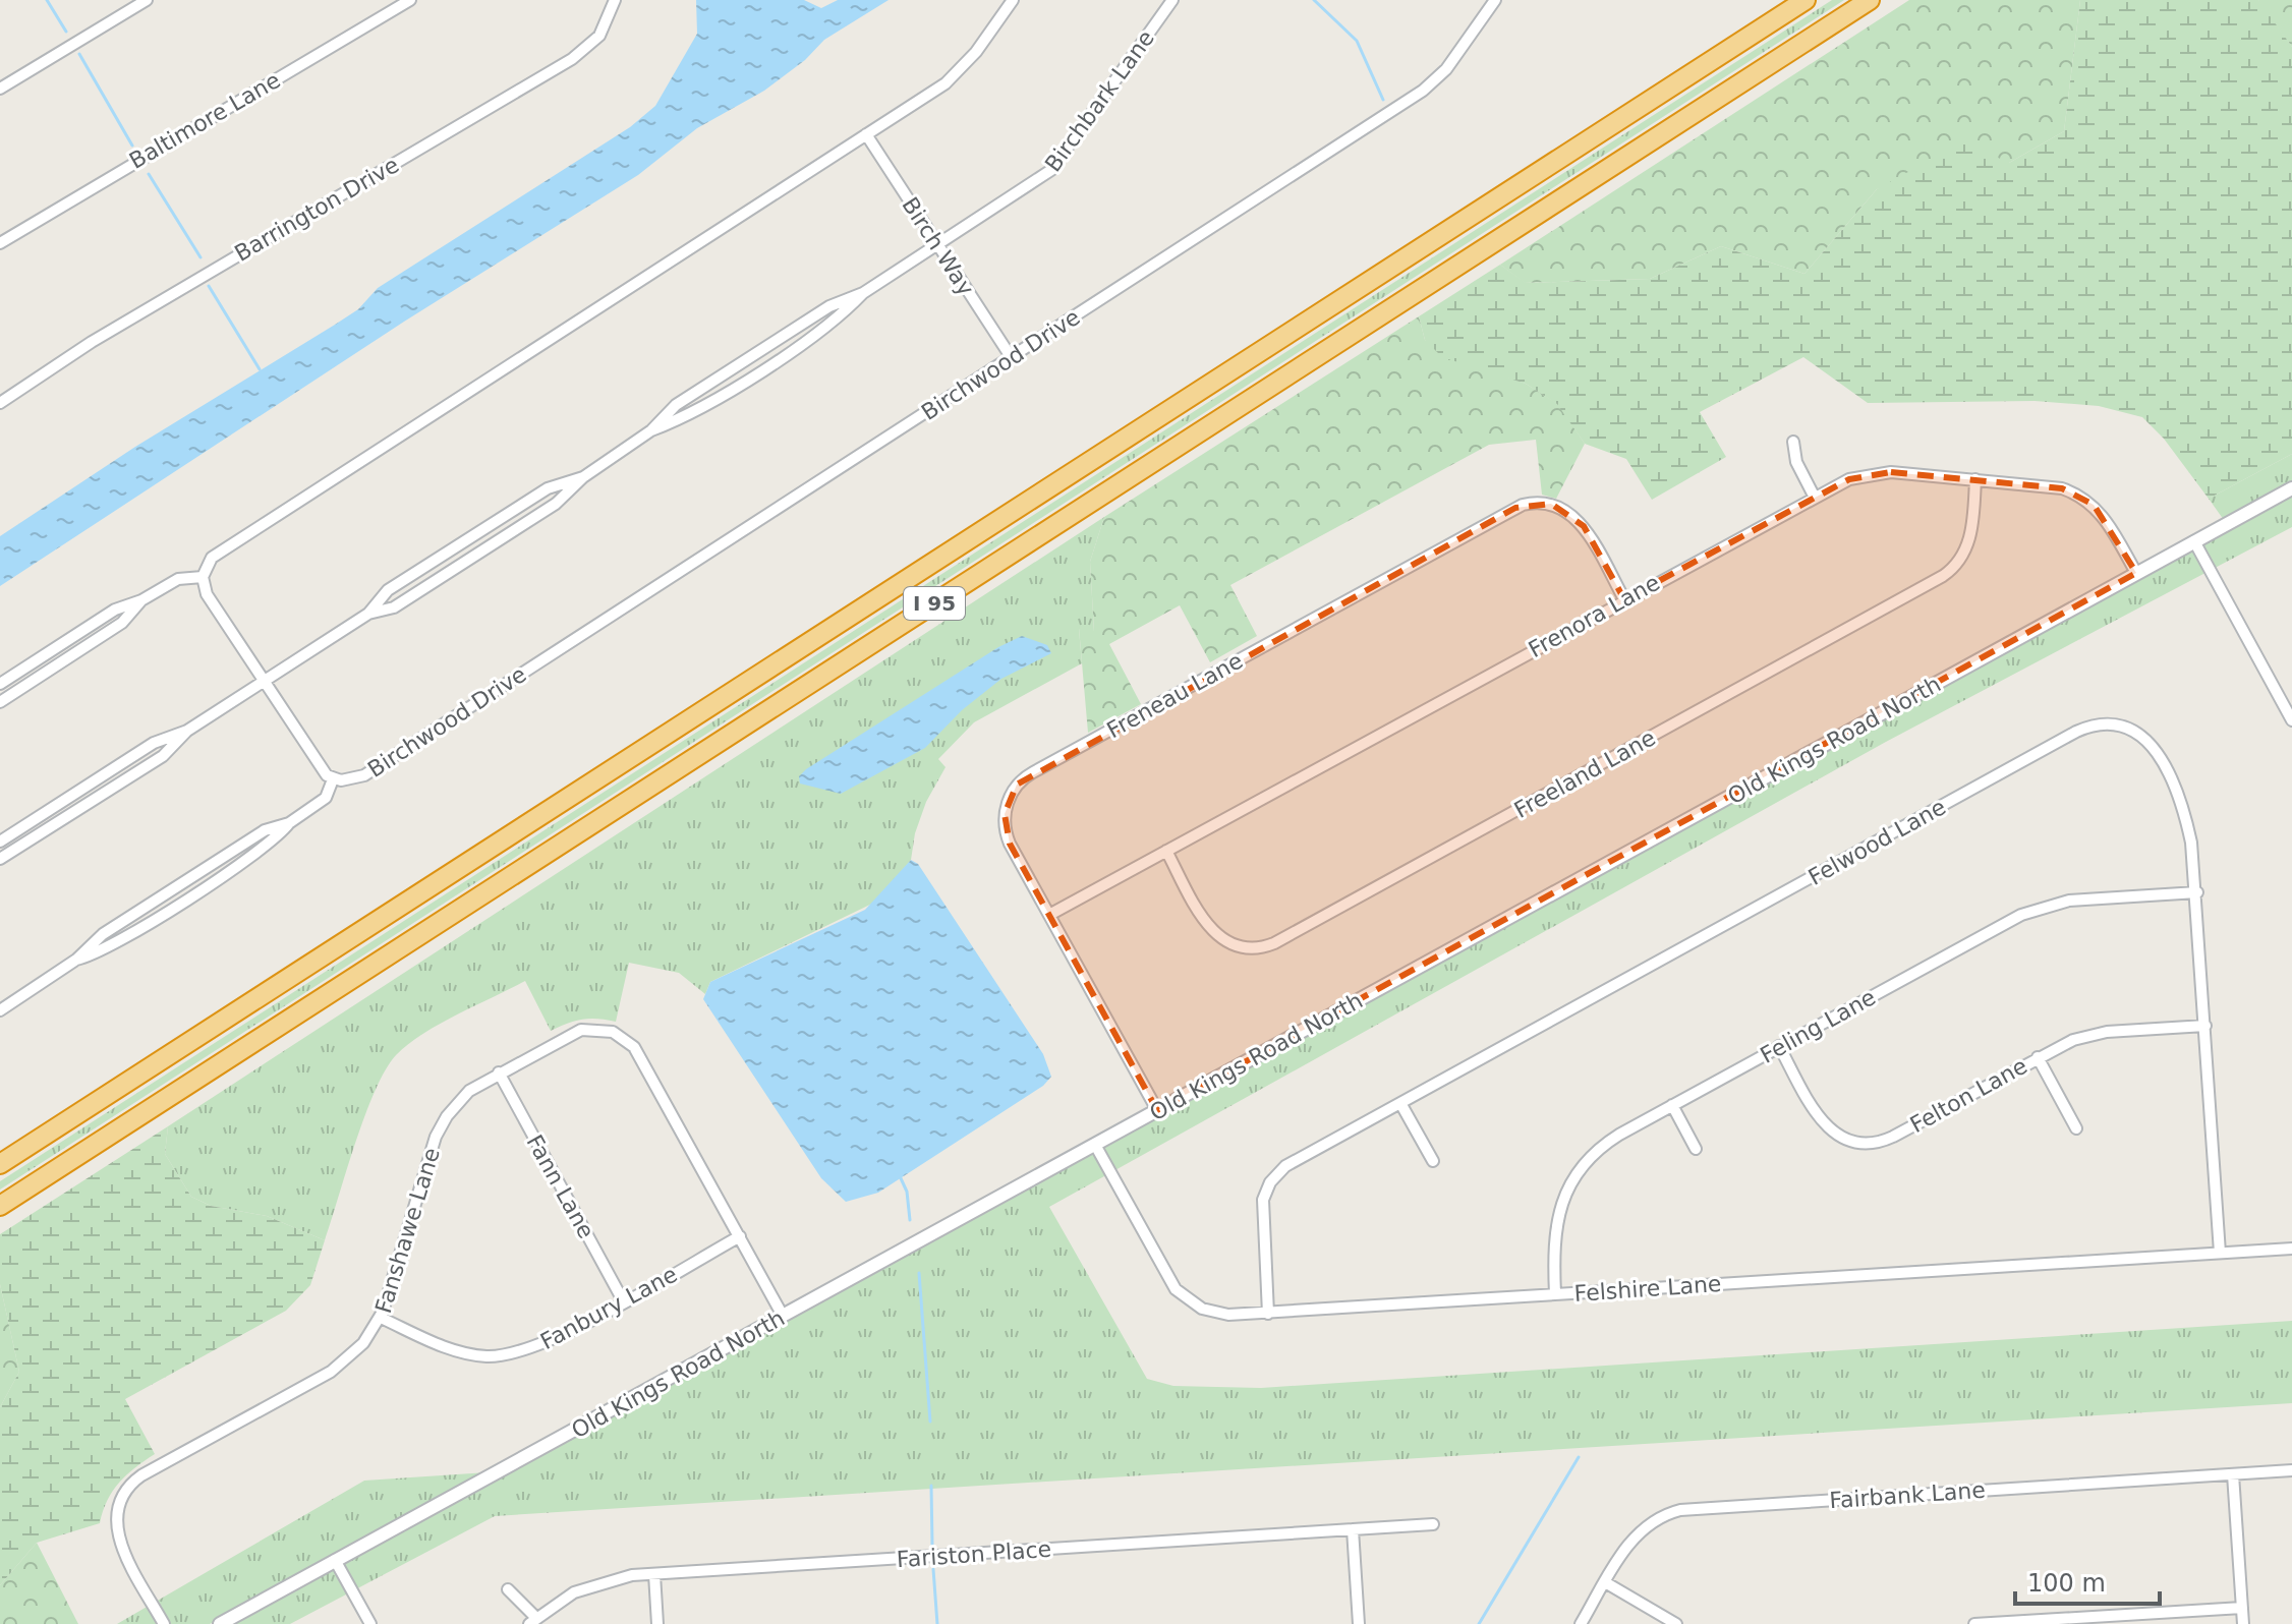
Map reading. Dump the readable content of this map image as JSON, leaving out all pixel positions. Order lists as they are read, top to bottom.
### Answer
{
  "streets": {
    "highway": ["I 95"],
    "street": [
      "Birchbark Lane",
      "Baltimore Lane",
      "Barrington Drive",
      "Birch Way",
      "Birchwood Drive",
      "Frenora Lane",
      "Freneau Lane",
      "Old Kings Road North",
      "Freeland Lane",
      "Felwood Lane",
      "Feling Lane",
      "Felton Lane",
      "Fann Lane",
      "Fanshawe Lane",
      "Felshire Lane",
      "Fanbury Lane",
      "Fairbank Lane",
      "Fariston Place"
    ]
  },
  "crossings": [
    ["Birchbark Lane", "Birch Way"],
    ["Birch Way", "Birchwood Drive"],
    ["Frenora Lane", "Freneau Lane"],
    ["Frenora Lane", "Old Kings Road North"],
    ["Frenora Lane", "Freeland Lane"],
    ["Freneau Lane", "Old Kings Road North"],
    ["Old Kings Road North", "Fanshawe Lane"],
    ["Old Kings Road North", "Felshire Lane"],
    ["Felwood Lane", "Feling Lane"],
    ["Felwood Lane", "Felton Lane"],
    ["Felwood Lane", "Felshire Lane"],
    ["Feling Lane", "Felton Lane"],
    ["Feling Lane", "Felshire Lane"],
    ["Fann Lane", "Fanshawe Lane"],
    ["Fann Lane", "Fanbury Lane"],
    ["Fanshawe Lane", "Fanbury Lane"]
  ],
  "scale_bar": "100 m"
}
